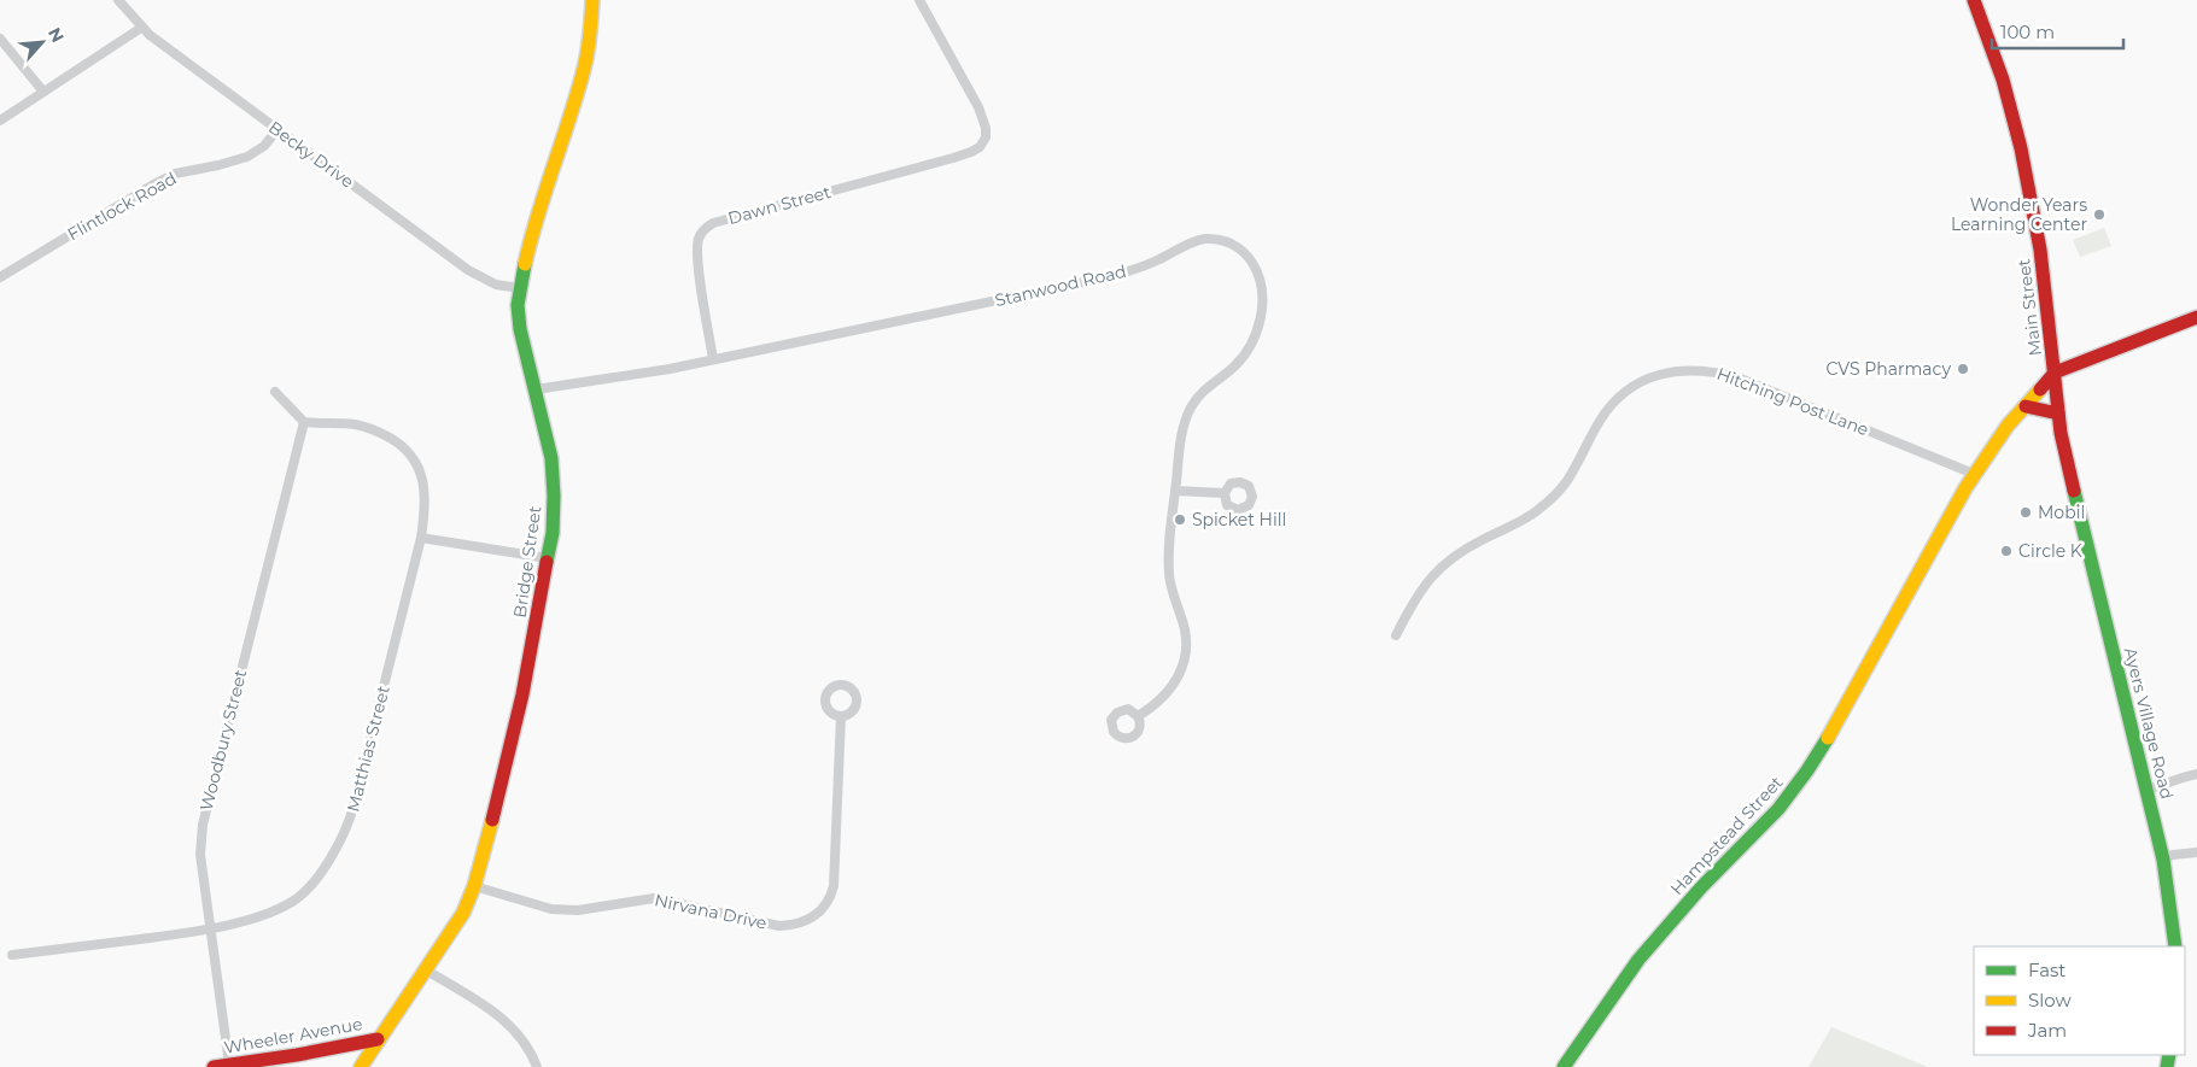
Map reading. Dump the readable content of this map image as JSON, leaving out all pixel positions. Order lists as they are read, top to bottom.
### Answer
{
  "streets": {
    "main road": [
      "Main Street",
      "Bridge Street",
      "Ayers Village Road",
      "Hampstead Street",
      "Wheeler Avenue"
    ],
    "street": [
      "Becky Drive",
      "Dawn Street",
      "Flintlock Road",
      "Stanwood Road",
      "Hitching Post Lane",
      "Woodbury Street",
      "Matthias Street",
      "Nirvana Drive"
    ]
  },
  "crossings": [
    ["Becky Drive", "Flintlock Road"],
    ["Becky Drive", "Bridge Street"],
    ["Dawn Street", "Stanwood Road"],
    ["Stanwood Road", "Bridge Street"],
    ["Main Street", "Ayers Village Road"],
    ["Main Street", "Hampstead Street"],
    ["Hitching Post Lane", "Hampstead Street"],
    ["Bridge Street", "Nirvana Drive"],
    ["Bridge Street", "Wheeler Avenue"],
    ["Woodbury Street", "Matthias Street"],
    ["Woodbury Street", "Wheeler Avenue"]
  ],
  "places": [
    "Wonder Years Learning Center",
    "CVS Pharmacy",
    "Mobil",
    "Spicket Hill",
    "Circle K"
  ],
  "legend": ["Fast", "Slow", "Jam"],
  "scale_bar": "100 m",
  "north": "top right"
}
